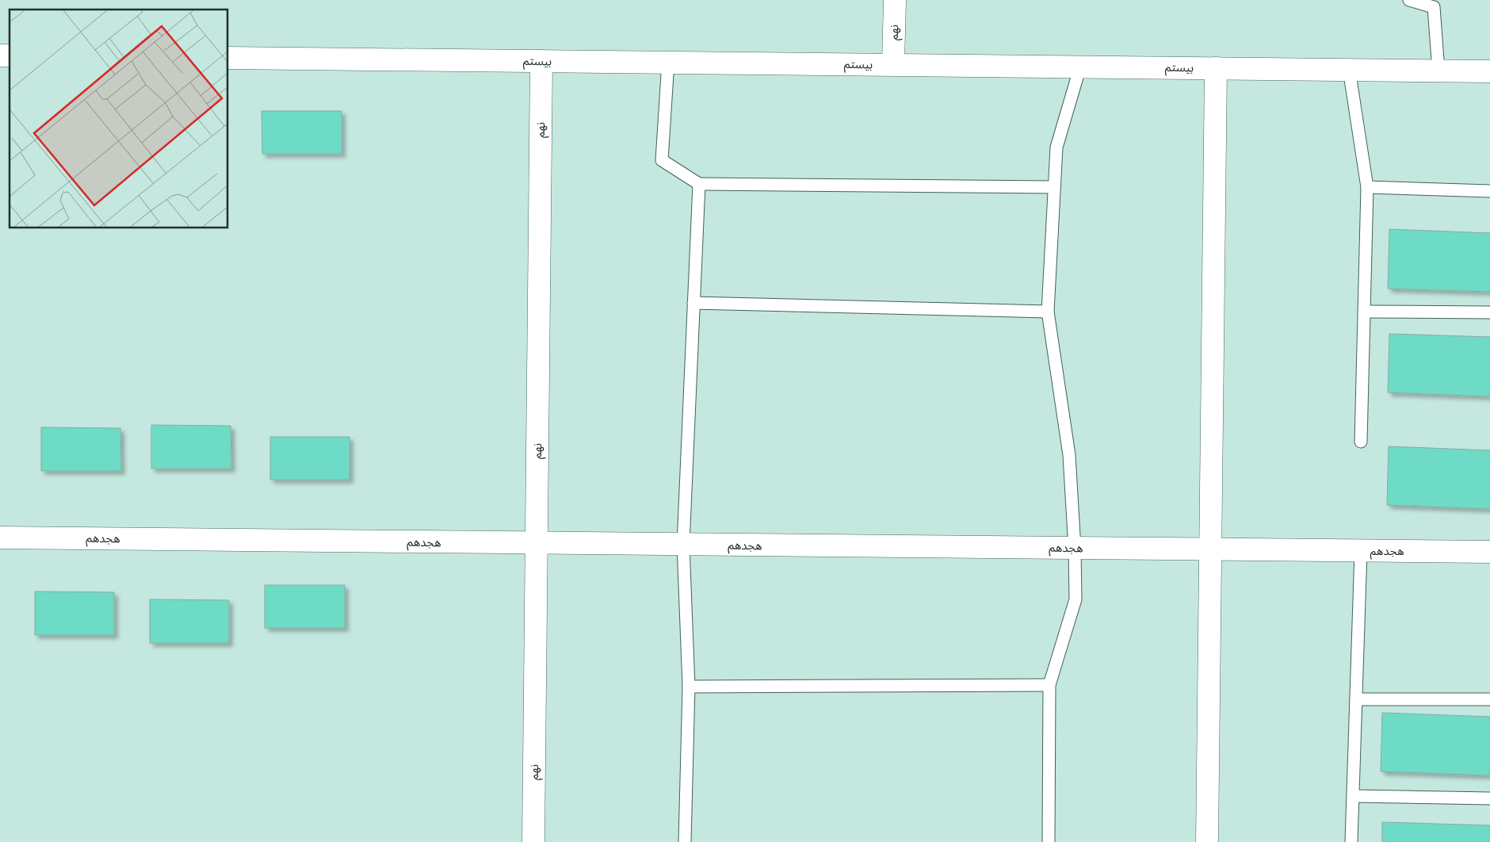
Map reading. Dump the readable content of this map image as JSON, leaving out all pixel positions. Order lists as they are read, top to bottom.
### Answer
{
  "streets": {
    "street": ["نهم", "بیستم", "هجدهم"]
  },
  "crossings": [
    ["نهم", "بیستم"],
    ["نهم", "هجدهم"]
  ]
}
